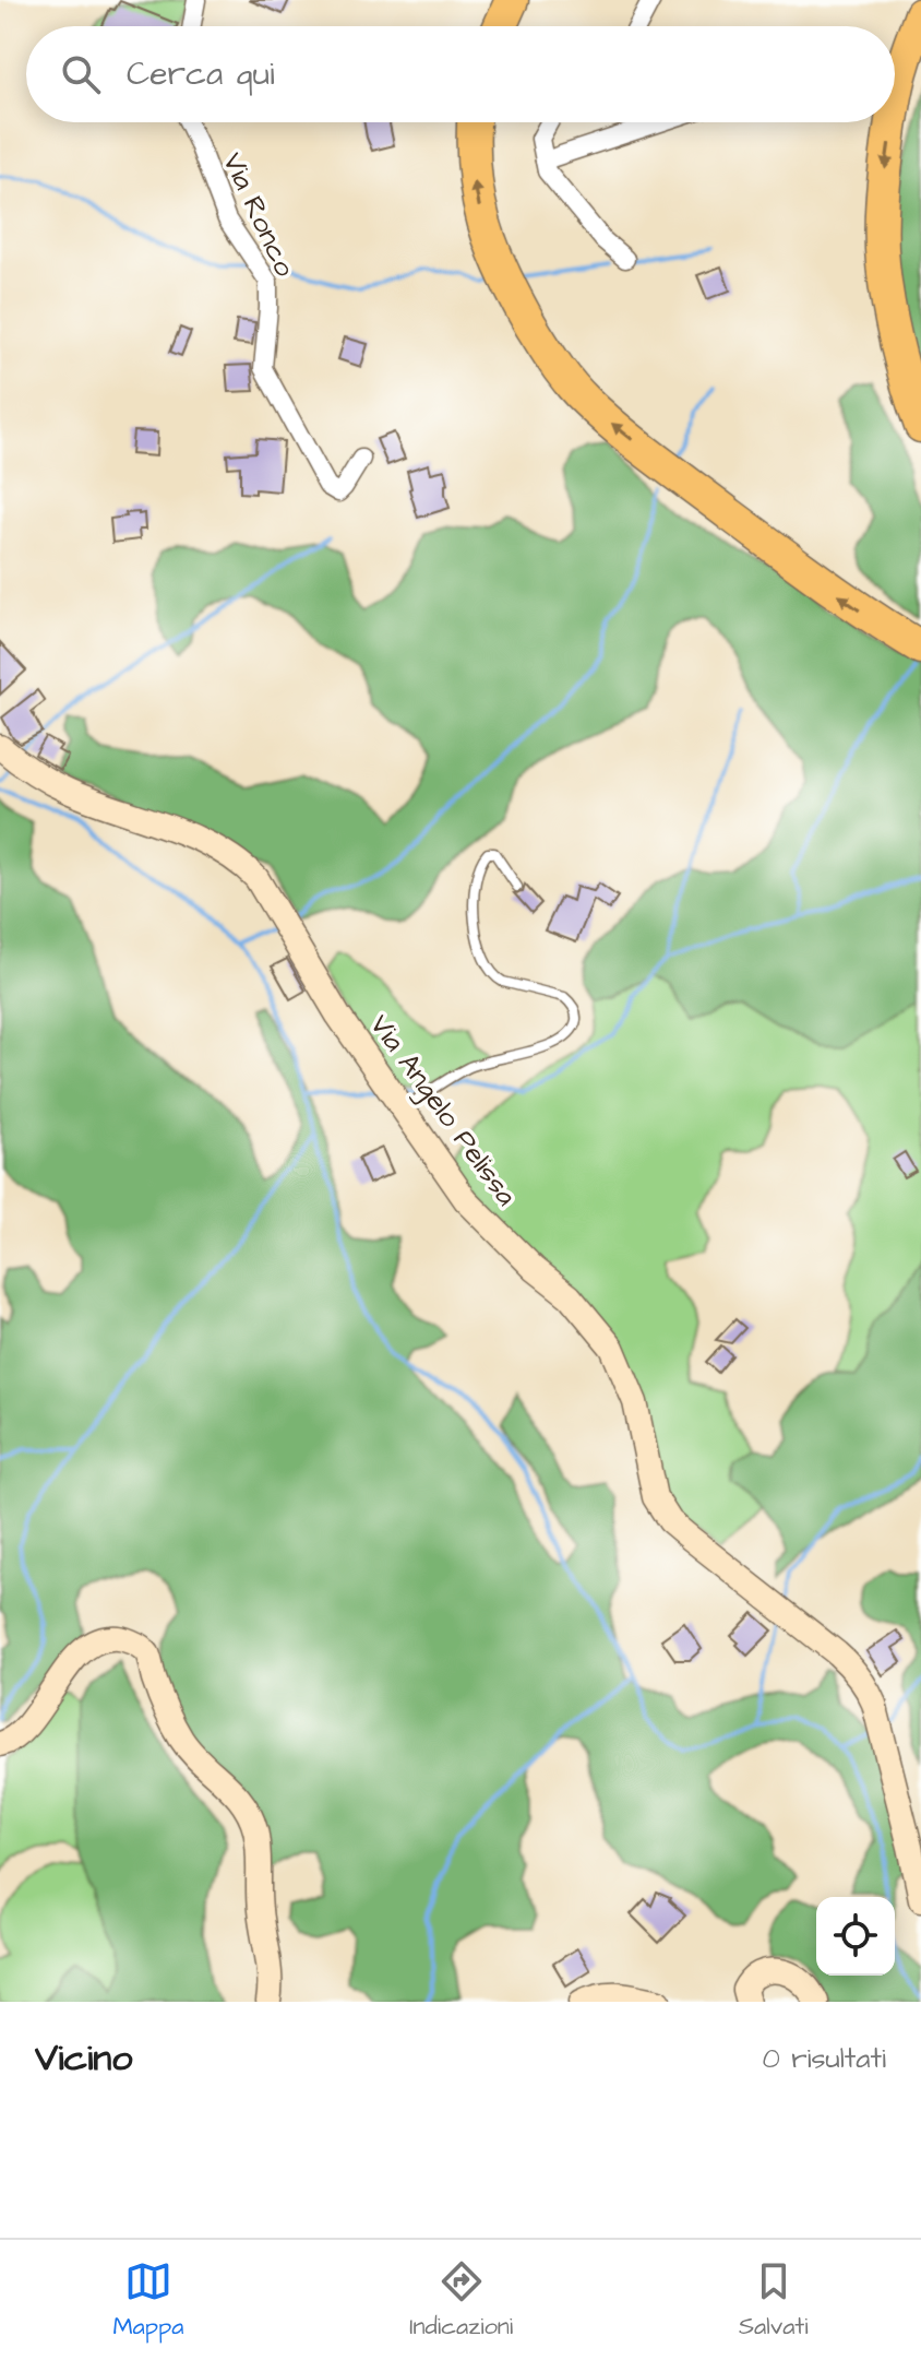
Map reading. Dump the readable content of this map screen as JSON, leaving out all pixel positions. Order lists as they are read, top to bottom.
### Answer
{
  "streets": {
    "street": ["Via Ronco", "Via Angelo Pelissa"]
  },
  "page": {
    "search": "Cerca qui",
    "heading": ["Vicino", "0 risultati"],
    "nav": ["Mappa", "Indicazioni", "Salvati"]
  }
}
